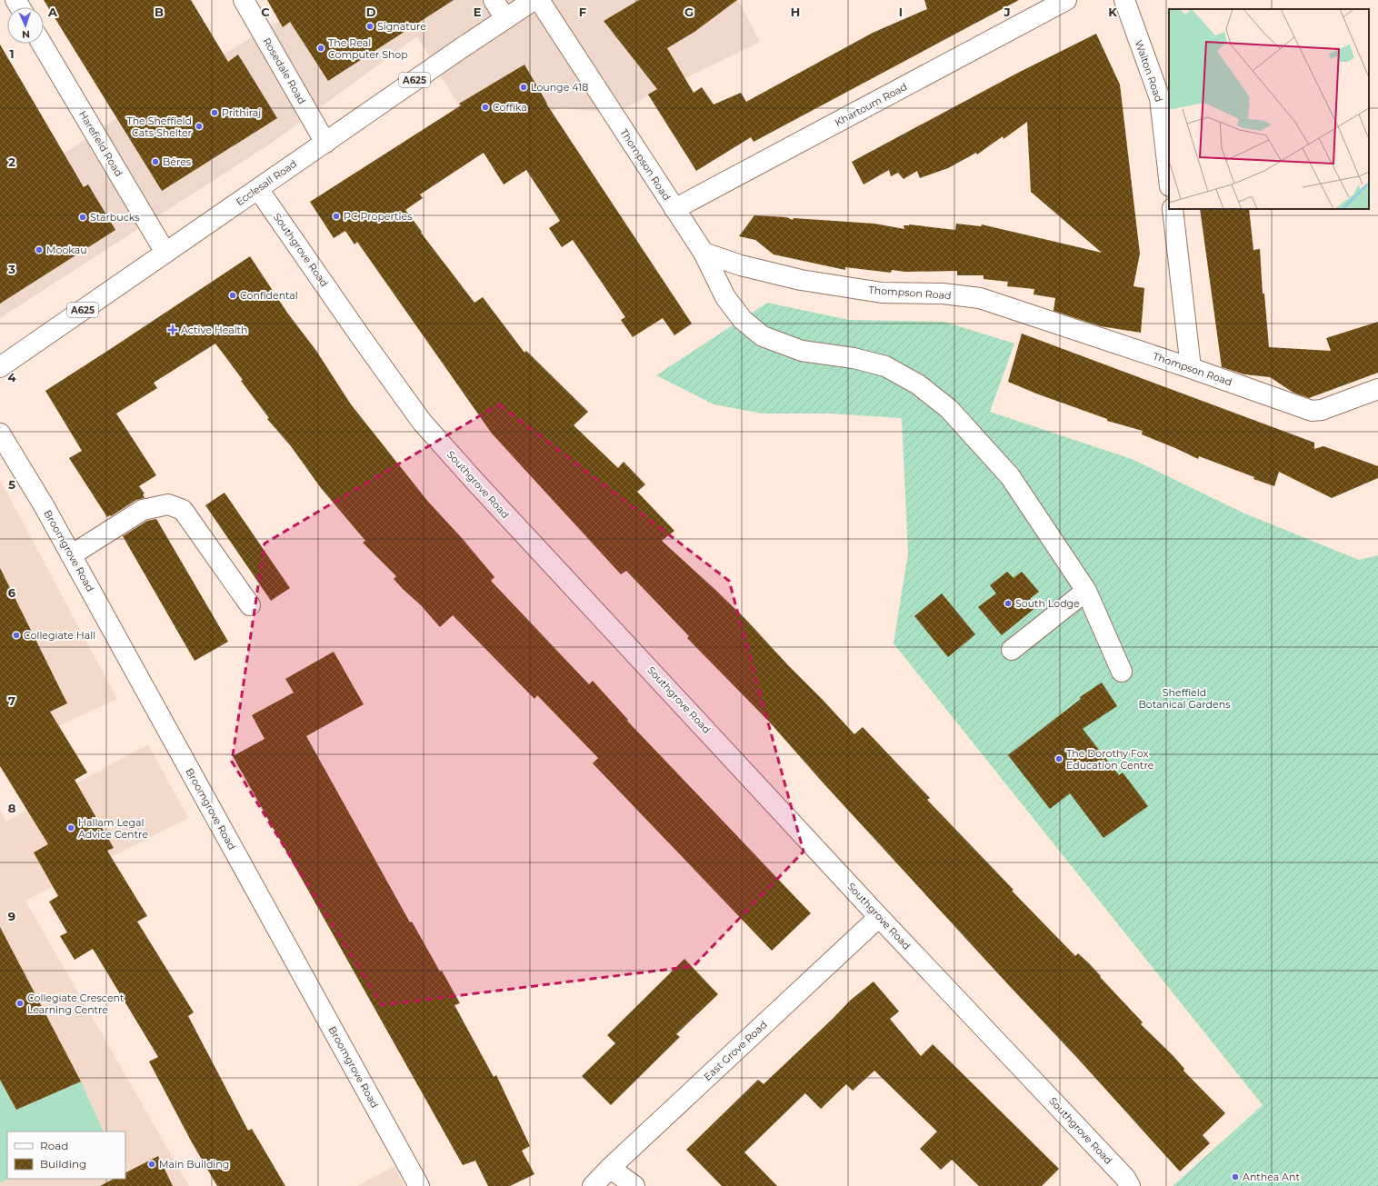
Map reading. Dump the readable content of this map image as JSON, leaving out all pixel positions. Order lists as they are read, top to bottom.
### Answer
{
  "streets": {
    "street": [
      "Rosedale Road",
      "Walton Road",
      "A625",
      "Khartoum Road",
      "Harefield Road",
      "Thompson Road",
      "Ecclesall Road",
      "Southgrove Road",
      "Broomgrove Road",
      "East Grove Road"
    ]
  },
  "crossings": [
    ["Rosedale Road", "Ecclesall Road"],
    ["Khartoum Road", "Thompson Road"],
    ["Harefield Road", "Ecclesall Road"],
    ["Ecclesall Road", "Southgrove Road"],
    ["Southgrove Road", "East Grove Road"]
  ],
  "parks": ["Sheffield Botanical Gardens"],
  "places": {
    "other": [
      "Signature",
      "The Real Computer Shop",
      "Lounge 418",
      "Coffika",
      "Prithiraj",
      "The Sheffield Cats Shelter",
      "Béres",
      "PC Properties",
      "Starbucks",
      "Mookau",
      "Confidental",
      "South Lodge",
      "Collegiate Hall",
      "The Dorothy Fox Education Centre",
      "Hallam Legal Advice Centre",
      "Collegiate Crescent Learning Centre",
      "Main Building",
      "Anthea Ant"
    ],
    "health": ["Active Health"]
  },
  "legend": ["Road", "Building"],
  "north": "bottom",
  "grid": {
    "columns": [
      "A",
      "B",
      "C",
      "D",
      "E",
      "F",
      "G",
      "H",
      "I",
      "J",
      "K"
    ],
    "rows": [
      "1",
      "2",
      "3",
      "4",
      "5",
      "6",
      "7",
      "8",
      "9"
    ]
  }
}
